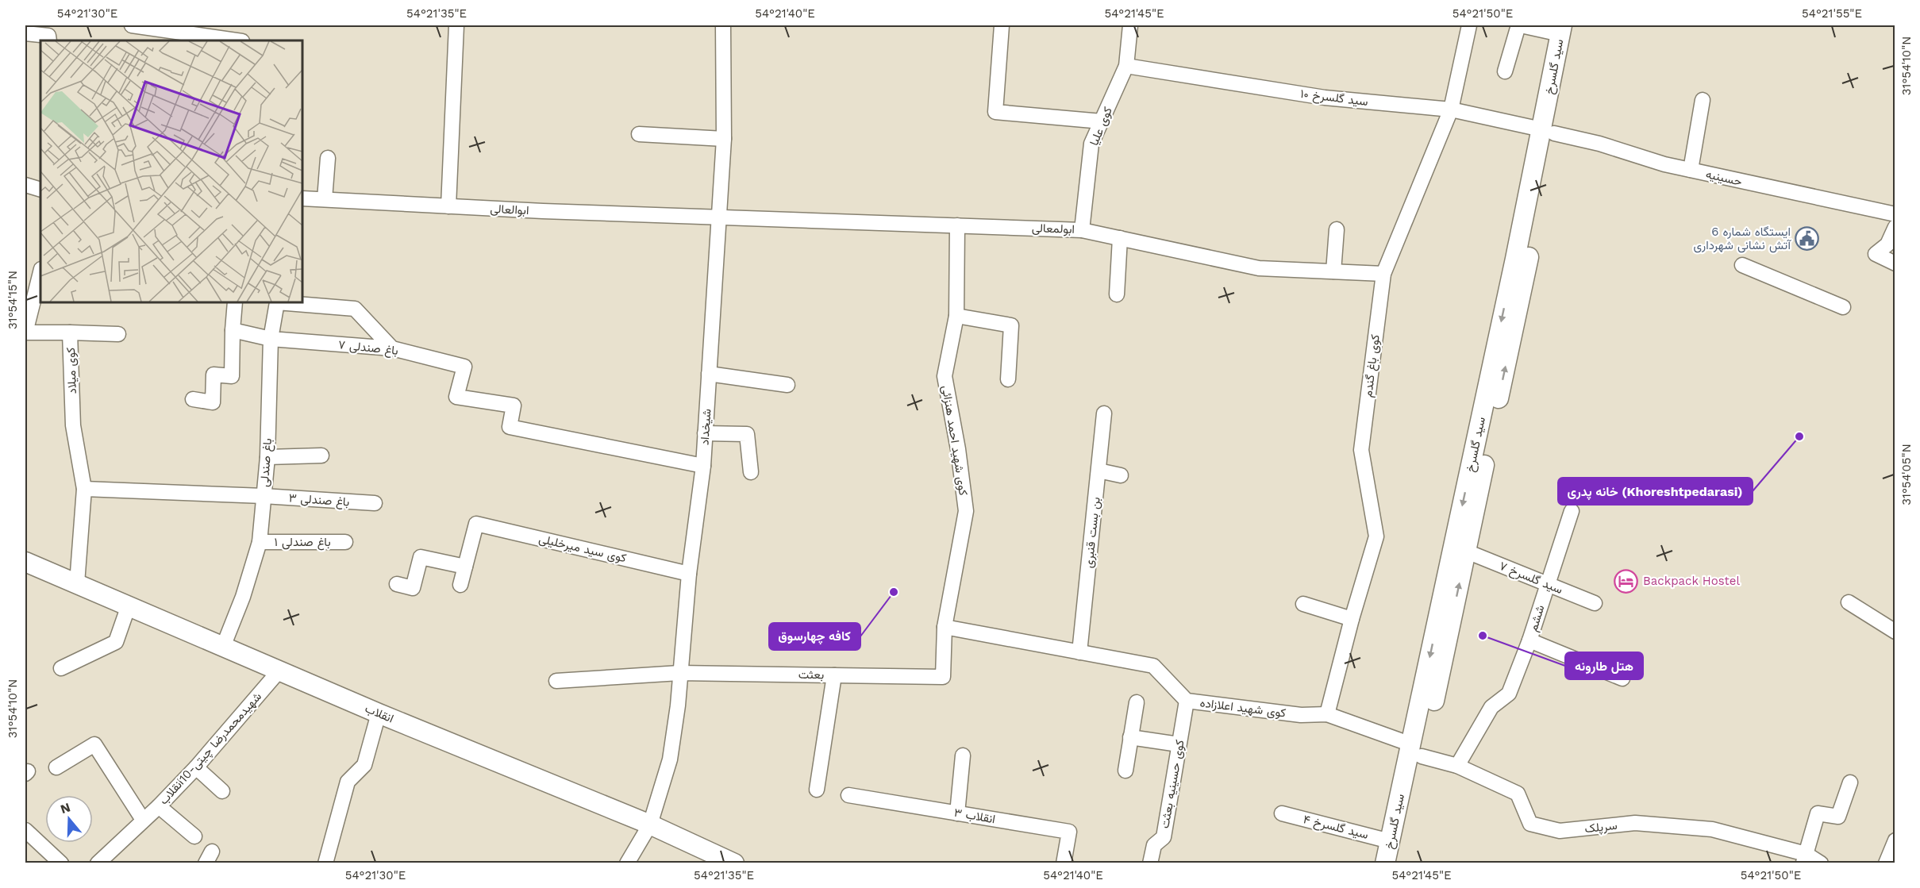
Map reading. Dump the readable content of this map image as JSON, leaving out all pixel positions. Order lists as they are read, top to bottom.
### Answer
{
  "streets": {
    "main road": ["سید گلسرخ", "انقلاب"],
    "street": [
      "سید گلسرخ ۱۰",
      "کوی علیا",
      "حسینیه",
      "ابوالعالی",
      "ابولمعالی",
      "باغ صندلی ۷",
      "کوی باغ گندم",
      "کوی میلاد",
      "شیخداد",
      "کوی شهید احمد هنزائی",
      "باغ صندلی",
      "باغ صندلی ۳",
      "بن بست قنبری",
      "باغ صندلی ۱",
      "کوی سید میرخلیلی",
      "سید گلسرخ ۷",
      "ششم",
      "بعثت",
      "کوی شهید اعلازاده",
      "شهیدمحمدرضا چیتی-10انقلاب",
      "کوی حسینیه بعثت",
      "انقلاب ۳",
      "سید گلسرخ ۴",
      "سرپلک"
    ]
  },
  "crossings": [
    ["سید گلسرخ", "سید گلسرخ ۱۰"],
    ["سید گلسرخ", "حسینیه"],
    ["سید گلسرخ", "سید گلسرخ ۷"],
    ["سید گلسرخ", "کوی شهید اعلازاده"],
    ["سید گلسرخ", "سید گلسرخ ۴"],
    ["سید گلسرخ", "سرپلک"],
    ["سید گلسرخ ۱۰", "کوی علیا"],
    ["سید گلسرخ ۱۰", "حسینیه"],
    ["سید گلسرخ ۱۰", "کوی باغ گندم"],
    ["کوی علیا", "ابولمعالی"],
    ["ابوالعالی", "ابولمعالی"],
    ["ابوالعالی", "شیخداد"],
    ["ابولمعالی", "کوی باغ گندم"],
    ["ابولمعالی", "شیخداد"],
    ["ابولمعالی", "کوی شهید احمد هنزائی"],
    ["باغ صندلی ۷", "شیخداد"],
    ["باغ صندلی ۷", "باغ صندلی"],
    ["کوی باغ گندم", "کوی شهید اعلازاده"],
    ["کوی میلاد", "انقلاب"],
    ["شیخداد", "کوی سید میرخلیلی"],
    ["شیخداد", "بعثت"],
    ["شیخداد", "انقلاب"],
    ["کوی شهید احمد هنزائی", "بعثت"],
    ["کوی شهید احمد هنزائی", "کوی شهید اعلازاده"],
    ["باغ صندلی", "باغ صندلی ۳"],
    ["باغ صندلی", "باغ صندلی ۱"],
    ["باغ صندلی", "انقلاب"],
    ["بن بست قنبری", "کوی شهید اعلازاده"],
    ["سید گلسرخ ۷", "ششم"],
    ["ششم", "سرپلک"],
    ["کوی شهید اعلازاده", "کوی حسینیه بعثت"],
    ["کوی شهید اعلازاده", "سرپلک"],
    ["انقلاب", "شهیدمحمدرضا چیتی-10انقلاب"]
  ],
  "places": {
    "public building": ["ایستگاه شماره 6 آتش نشانی شهرداری"],
    "other": ["خانه پدری (Khoreshtpedarasi)", "کافه چهارسوق", "هتل طارونه"],
    "hotel": ["Backpack Hostel"]
  },
  "north": "top",
  "coordinates": [
    "54°21'30\"E",
    "54°21'35\"E",
    "54°21'40\"E",
    "54°21'45\"E",
    "54°21'50\"E",
    "54°21'55\"E",
    "31°54'10\"N",
    "31°54'15\"N",
    "31°54'05\"N"
  ]
}
